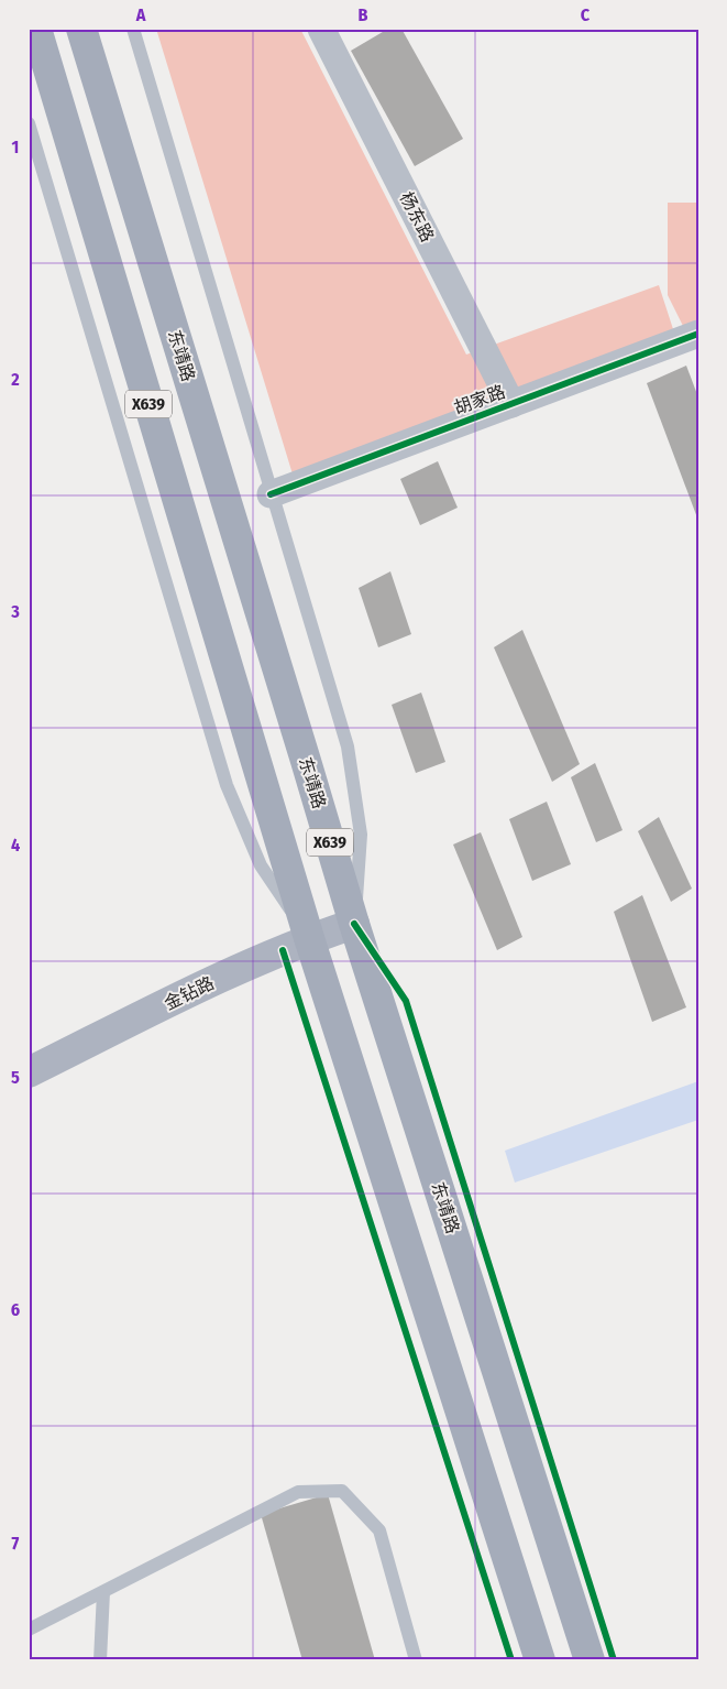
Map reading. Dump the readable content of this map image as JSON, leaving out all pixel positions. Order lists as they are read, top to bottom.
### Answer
{
  "streets": {
    "main road": ["东靖路", "X639"],
    "street": ["杨东路", "胡家路", "金钻路"]
  },
  "crossings": [
    ["杨东路", "胡家路"],
    ["东靖路", "金钻路"],
    ["X639", "金钻路"]
  ],
  "grid": {
    "columns": ["A", "B", "C"],
    "rows": [
      "1",
      "2",
      "3",
      "4",
      "5",
      "6",
      "7"
    ]
  }
}
